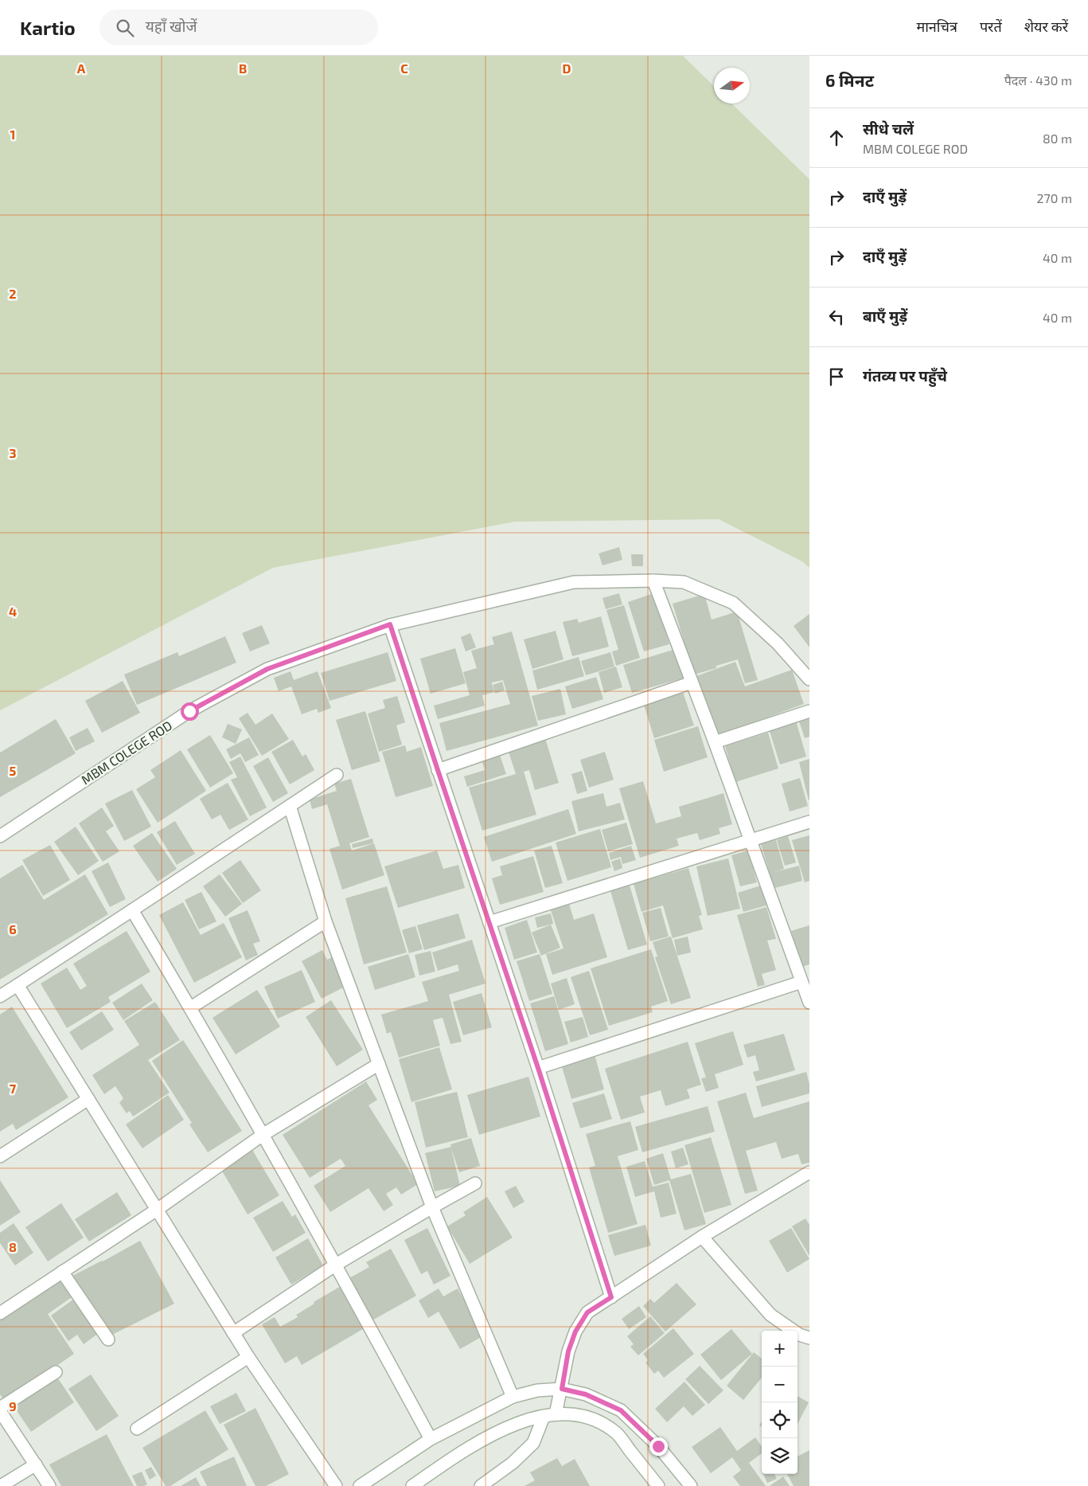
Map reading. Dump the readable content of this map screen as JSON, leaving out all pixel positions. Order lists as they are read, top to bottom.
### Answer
{
  "streets": {
    "street": ["MBM COLEGE ROD"]
  },
  "north": "right",
  "page": {
    "header": "Kartio",
    "search": "यहाँ खोजें",
    "nav": ["मानचित्र", "परतें", "शेयर करें"],
    "heading": ["6 मिनट", "पैदल · 430 m"],
    "list": [
      ["सीधे चलें", "MBM COLEGE ROD", "80 m"],
      ["दाएँ मुड़ें", "270 m"],
      ["दाएँ मुड़ें", "40 m"],
      ["बाएँ मुड़ें", "40 m"],
      "गंतव्य पर पहुँचे"
    ],
    "map_buttons": ["+", "−"]
  },
  "grid": {
    "columns": [
      "A",
      "B",
      "C",
      "D"
    ],
    "rows": [
      "1",
      "2",
      "3",
      "4",
      "5",
      "6",
      "7",
      "8",
      "9"
    ]
  }
}
